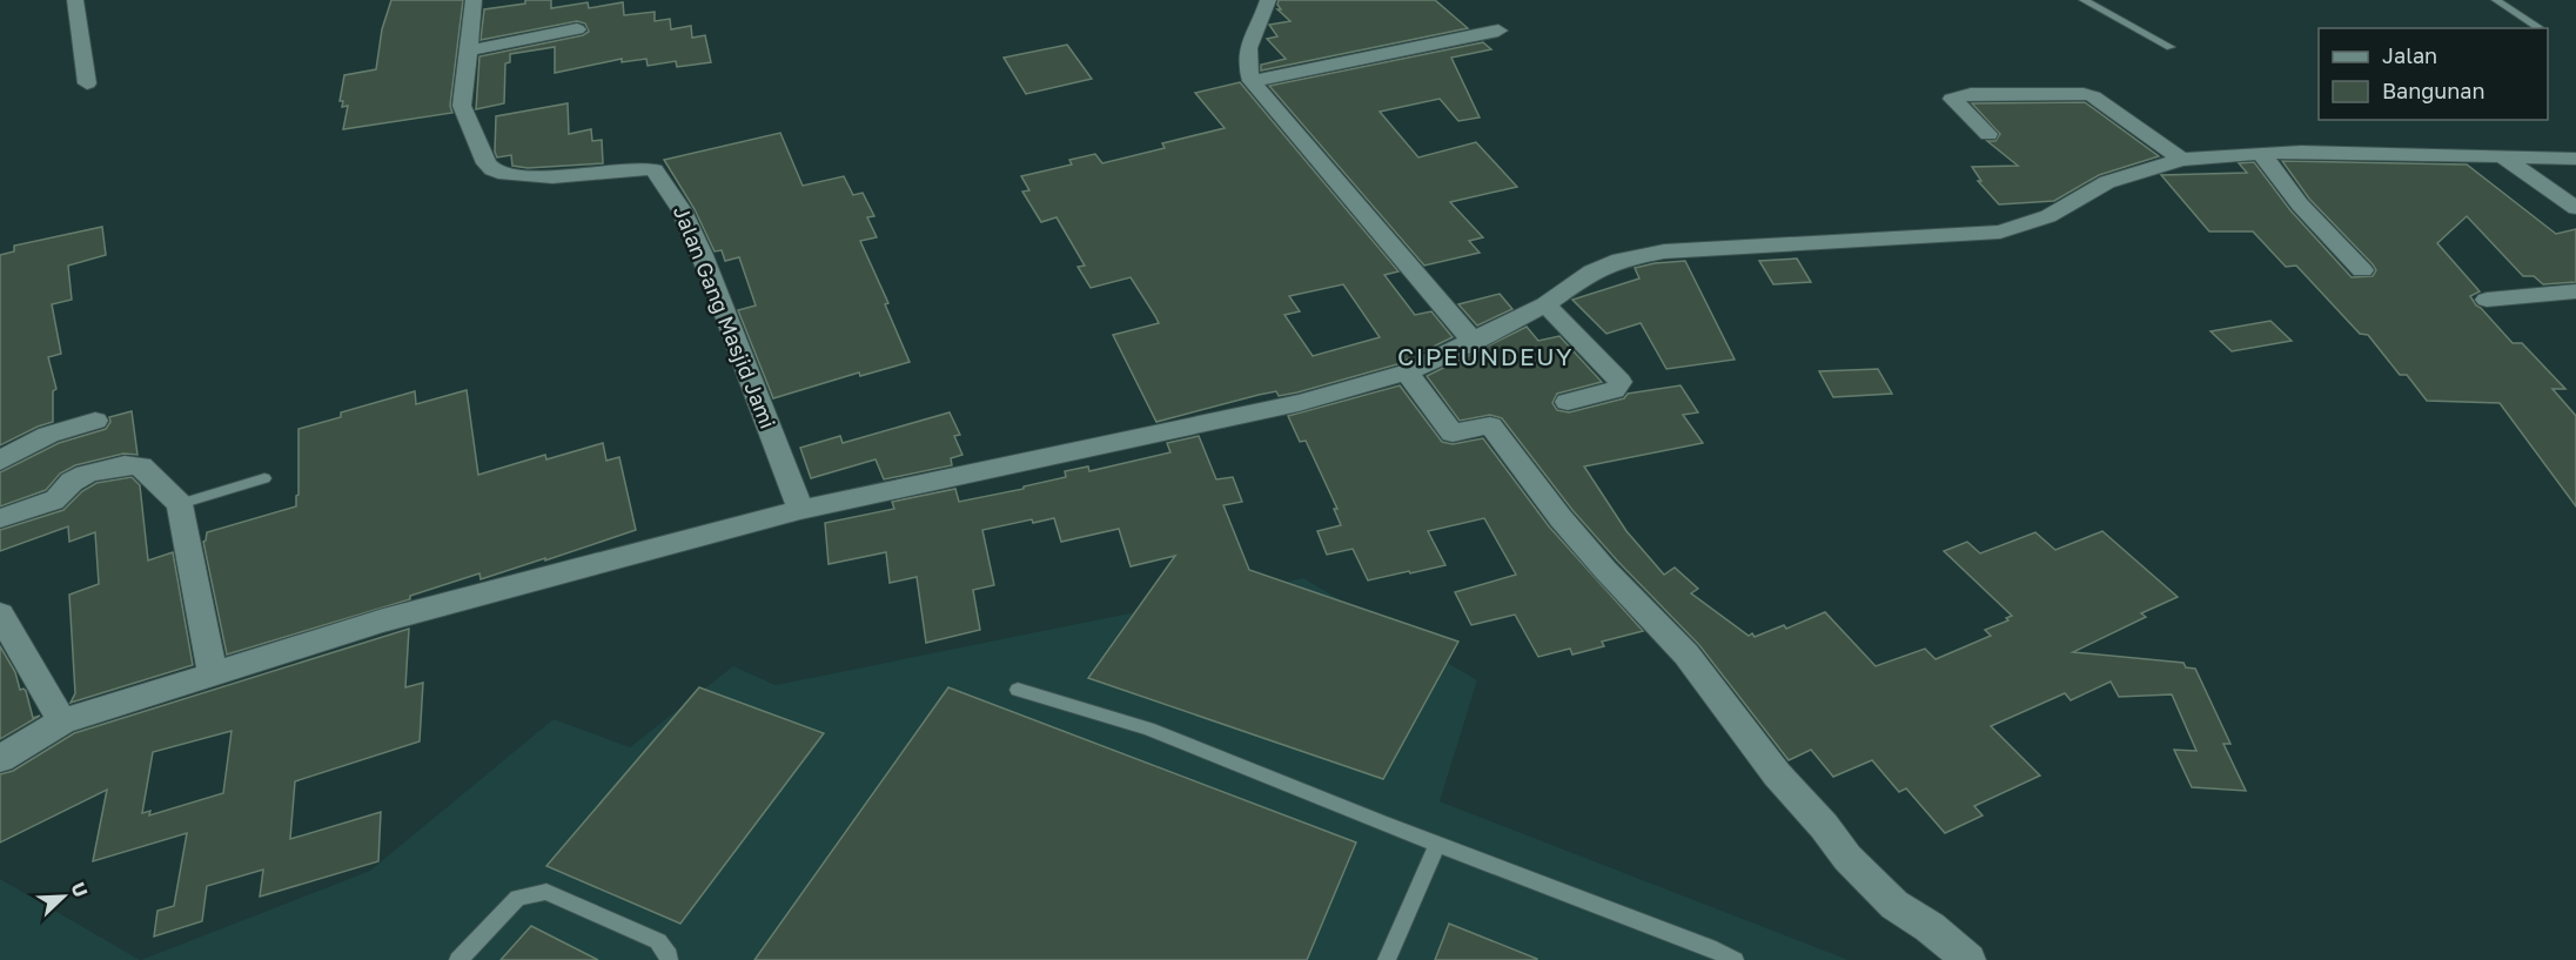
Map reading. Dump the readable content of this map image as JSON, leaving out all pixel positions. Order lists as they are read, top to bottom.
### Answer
{
  "streets": {
    "street": ["Jalan Gang Masjid Jami"]
  },
  "districts": ["CIPEUNDEUY"],
  "legend": ["Jalan", "Bangunan"],
  "north": "top right"
}
